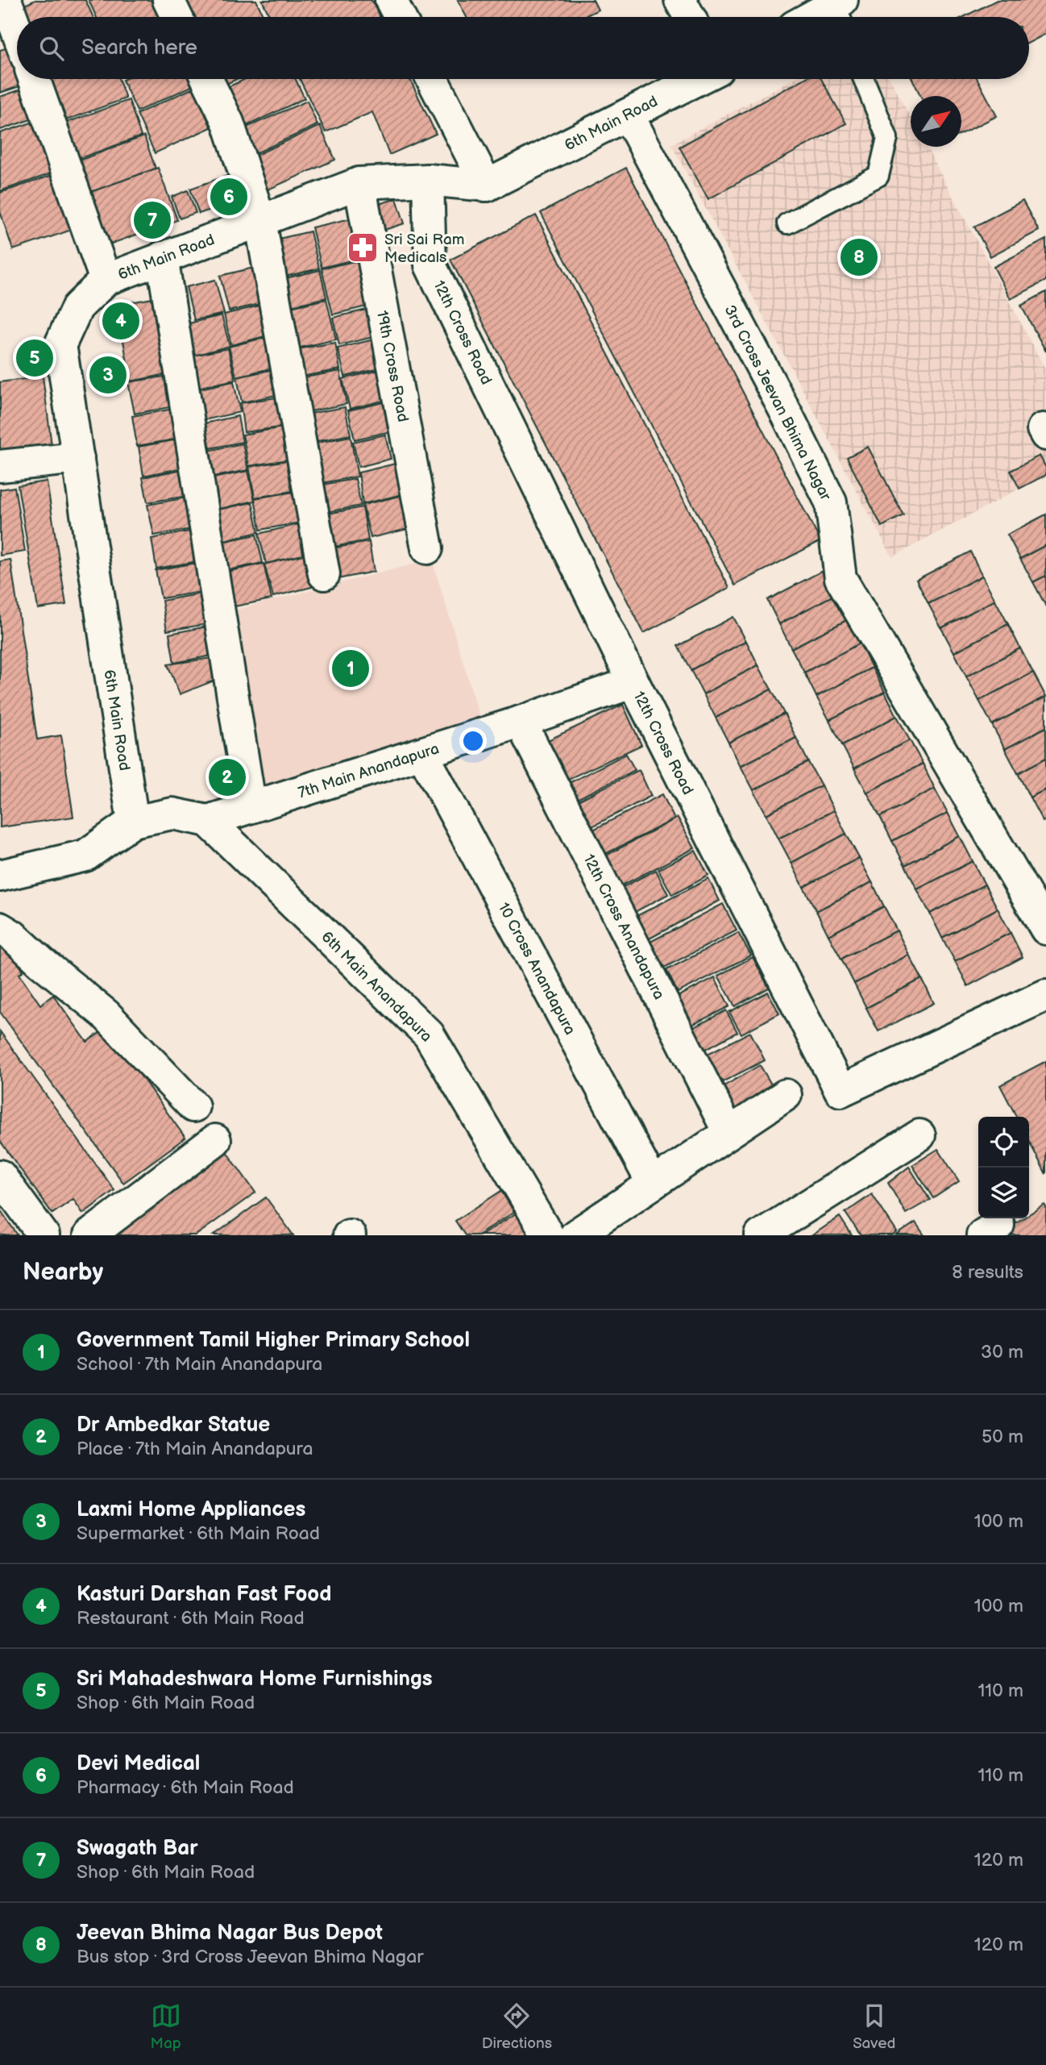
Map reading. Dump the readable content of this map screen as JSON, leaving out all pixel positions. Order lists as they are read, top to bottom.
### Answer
{
  "streets": {
    "street": [
      "6th Main Road",
      "12th Cross Road",
      "19th Cross Road",
      "3rd Cross Jeevan Bhima Nagar",
      "7th Main Anandapura",
      "12th Cross Anandapura",
      "10 Cross Anandapura",
      "6th Main Anandapura"
    ]
  },
  "crossings": [
    ["6th Main Road", "12th Cross Road"],
    ["6th Main Road", "19th Cross Road"],
    ["6th Main Road", "3rd Cross Jeevan Bhima Nagar"],
    ["6th Main Road", "7th Main Anandapura"],
    ["12th Cross Road", "7th Main Anandapura"],
    ["7th Main Anandapura", "12th Cross Anandapura"],
    ["7th Main Anandapura", "10 Cross Anandapura"],
    ["7th Main Anandapura", "6th Main Anandapura"]
  ],
  "places": {
    "pharmacy": ["Sri Sai Ram Medicals"]
  },
  "north": "top right",
  "page": {
    "search": "Search here",
    "pins": [
      "6",
      "7",
      "8",
      "4",
      "5",
      "3",
      "1",
      "2"
    ],
    "heading": ["Nearby", "8 results"],
    "list": [
      {
        "mark": "1",
        "name": "Government Tamil Higher Primary School",
        "note": "School · 7th Main Anandapura",
        "value": "30 m"
      },
      {
        "mark": "2",
        "name": "Dr Ambedkar Statue",
        "note": "Place · 7th Main Anandapura",
        "value": "50 m"
      },
      {
        "mark": "3",
        "name": "Laxmi Home Appliances",
        "note": "Supermarket · 6th Main Road",
        "value": "100 m"
      },
      {
        "mark": "4",
        "name": "Kasturi Darshan Fast Food",
        "note": "Restaurant · 6th Main Road",
        "value": "100 m"
      },
      {
        "mark": "5",
        "name": "Sri Mahadeshwara Home Furnishings",
        "note": "Shop · 6th Main Road",
        "value": "110 m"
      },
      {
        "mark": "6",
        "name": "Devi Medical",
        "note": "Pharmacy · 6th Main Road",
        "value": "110 m"
      },
      {
        "mark": "7",
        "name": "Swagath Bar",
        "note": "Shop · 6th Main Road",
        "value": "120 m"
      },
      {
        "mark": "8",
        "name": "Jeevan Bhima Nagar Bus Depot",
        "note": "Bus stop · 3rd Cross Jeevan Bhima Nagar",
        "value": "120 m"
      }
    ],
    "nav": ["Map", "Directions", "Saved"]
  }
}
